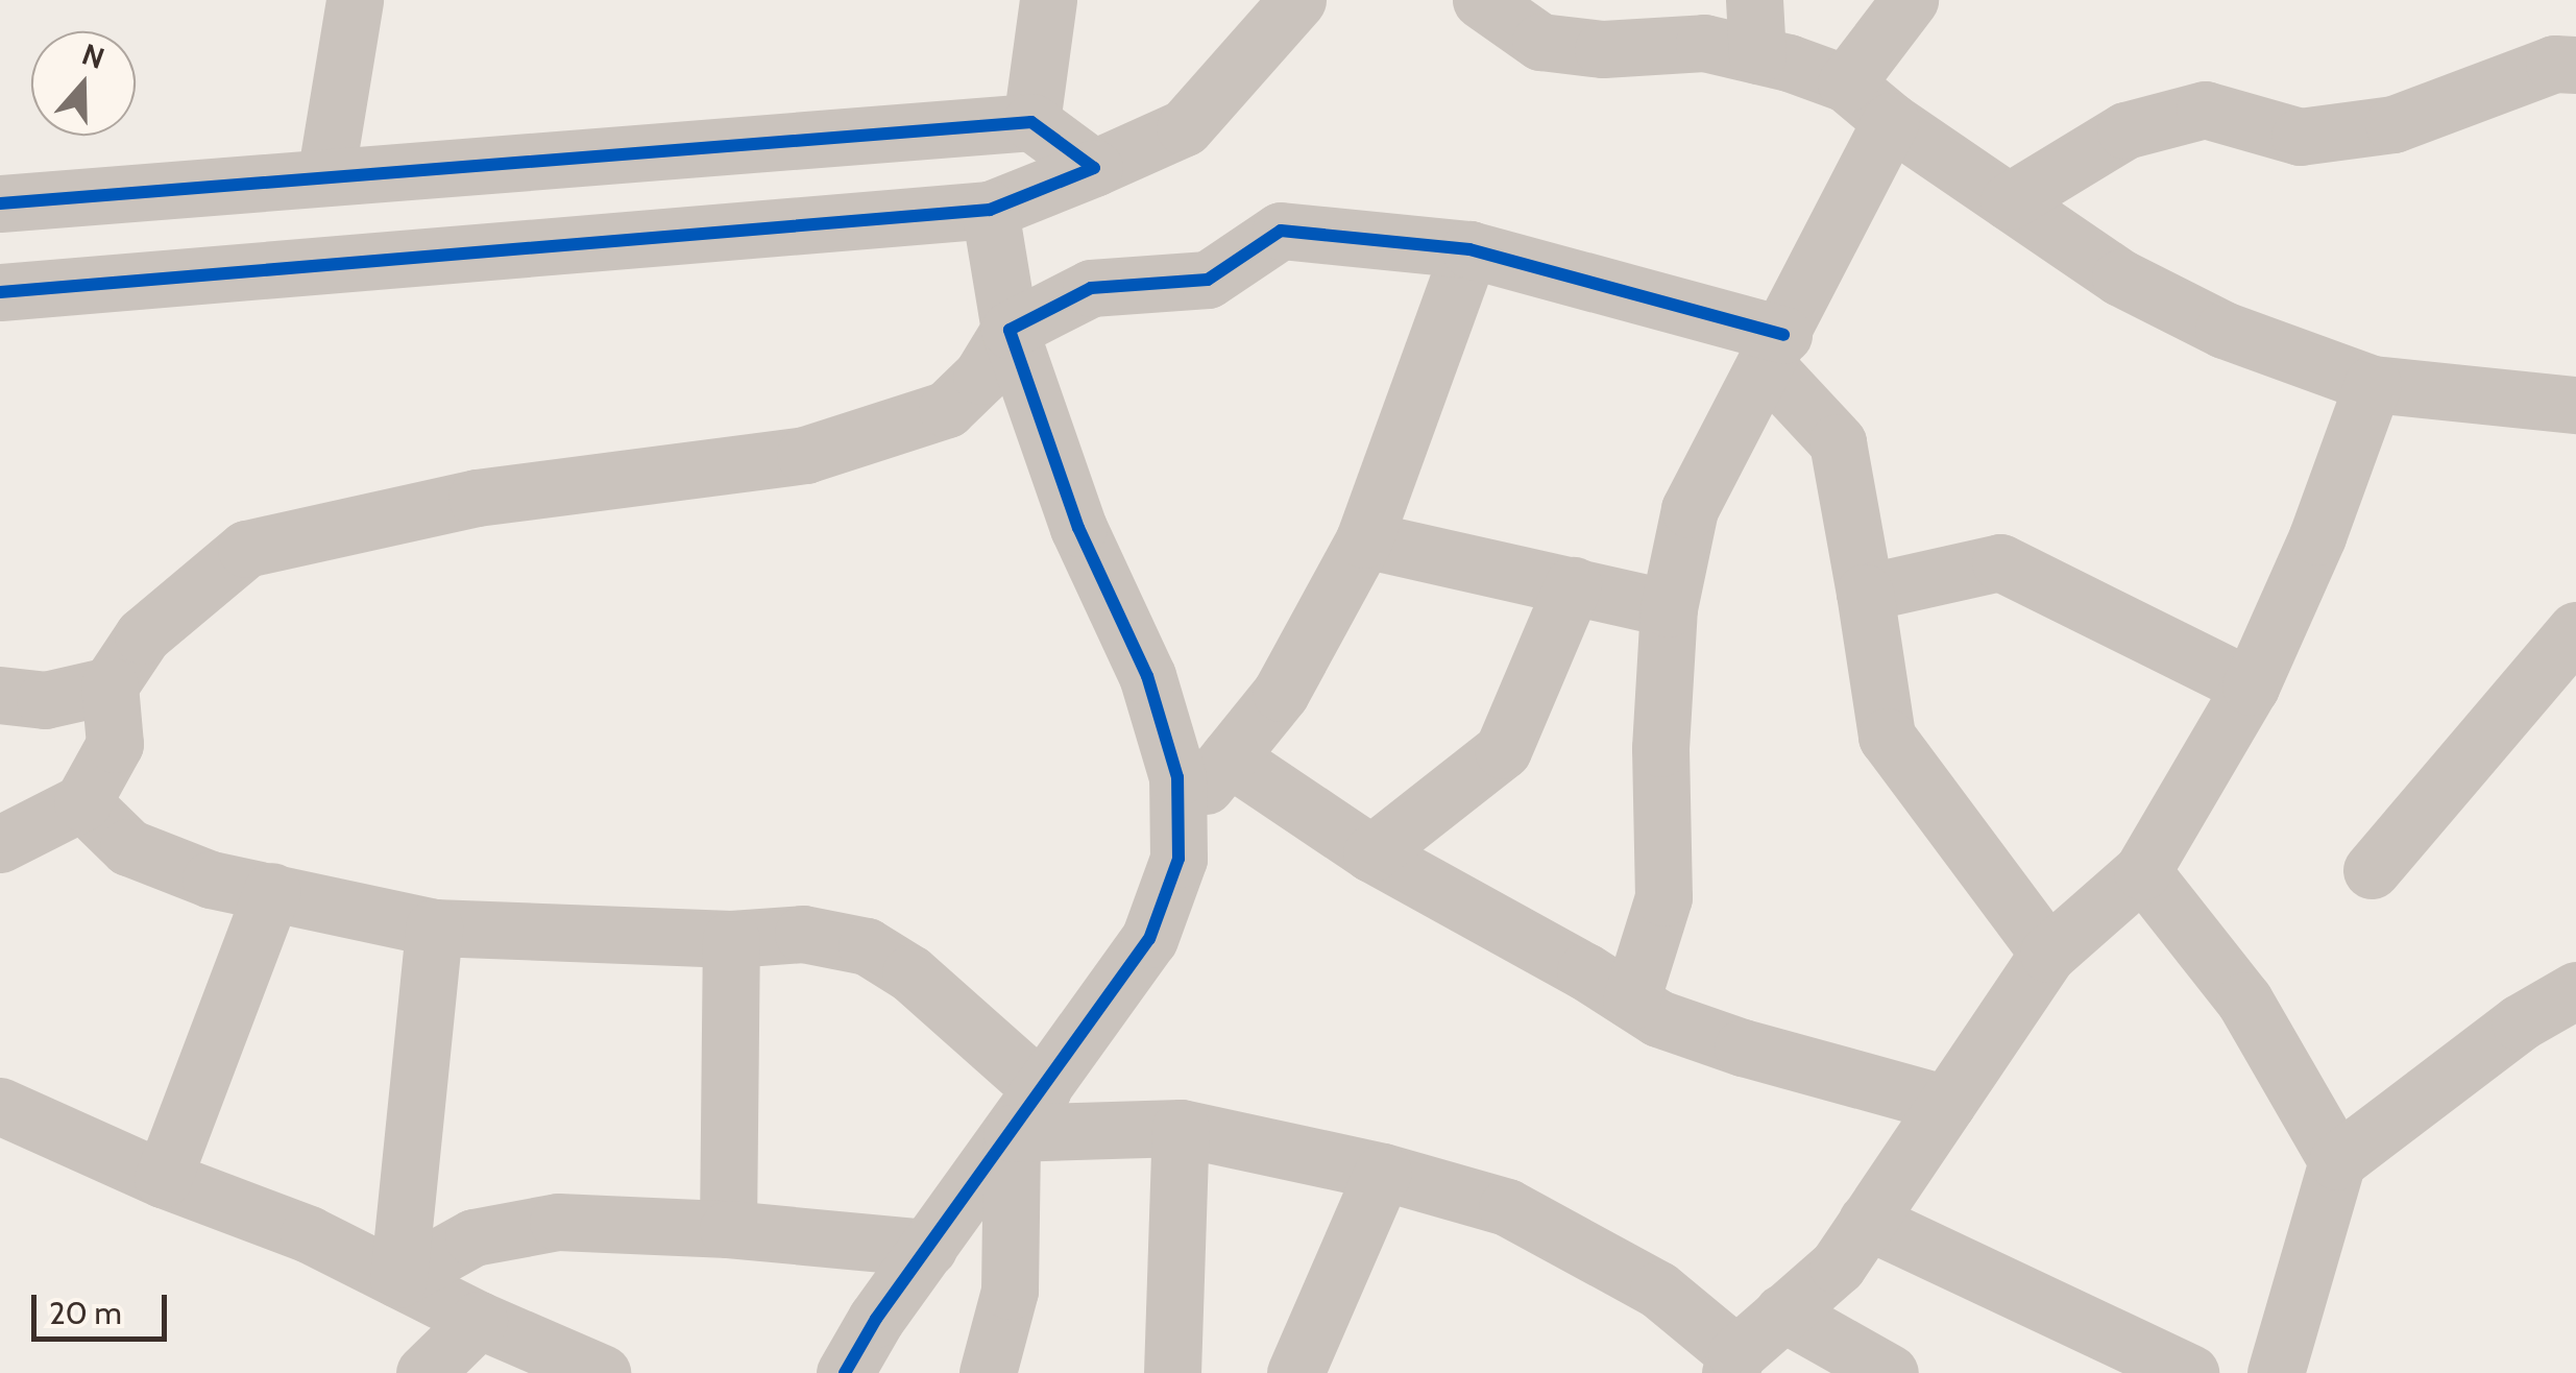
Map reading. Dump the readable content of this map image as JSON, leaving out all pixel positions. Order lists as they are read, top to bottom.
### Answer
{
  "scale_bar": "20 m",
  "north": "top"
}
